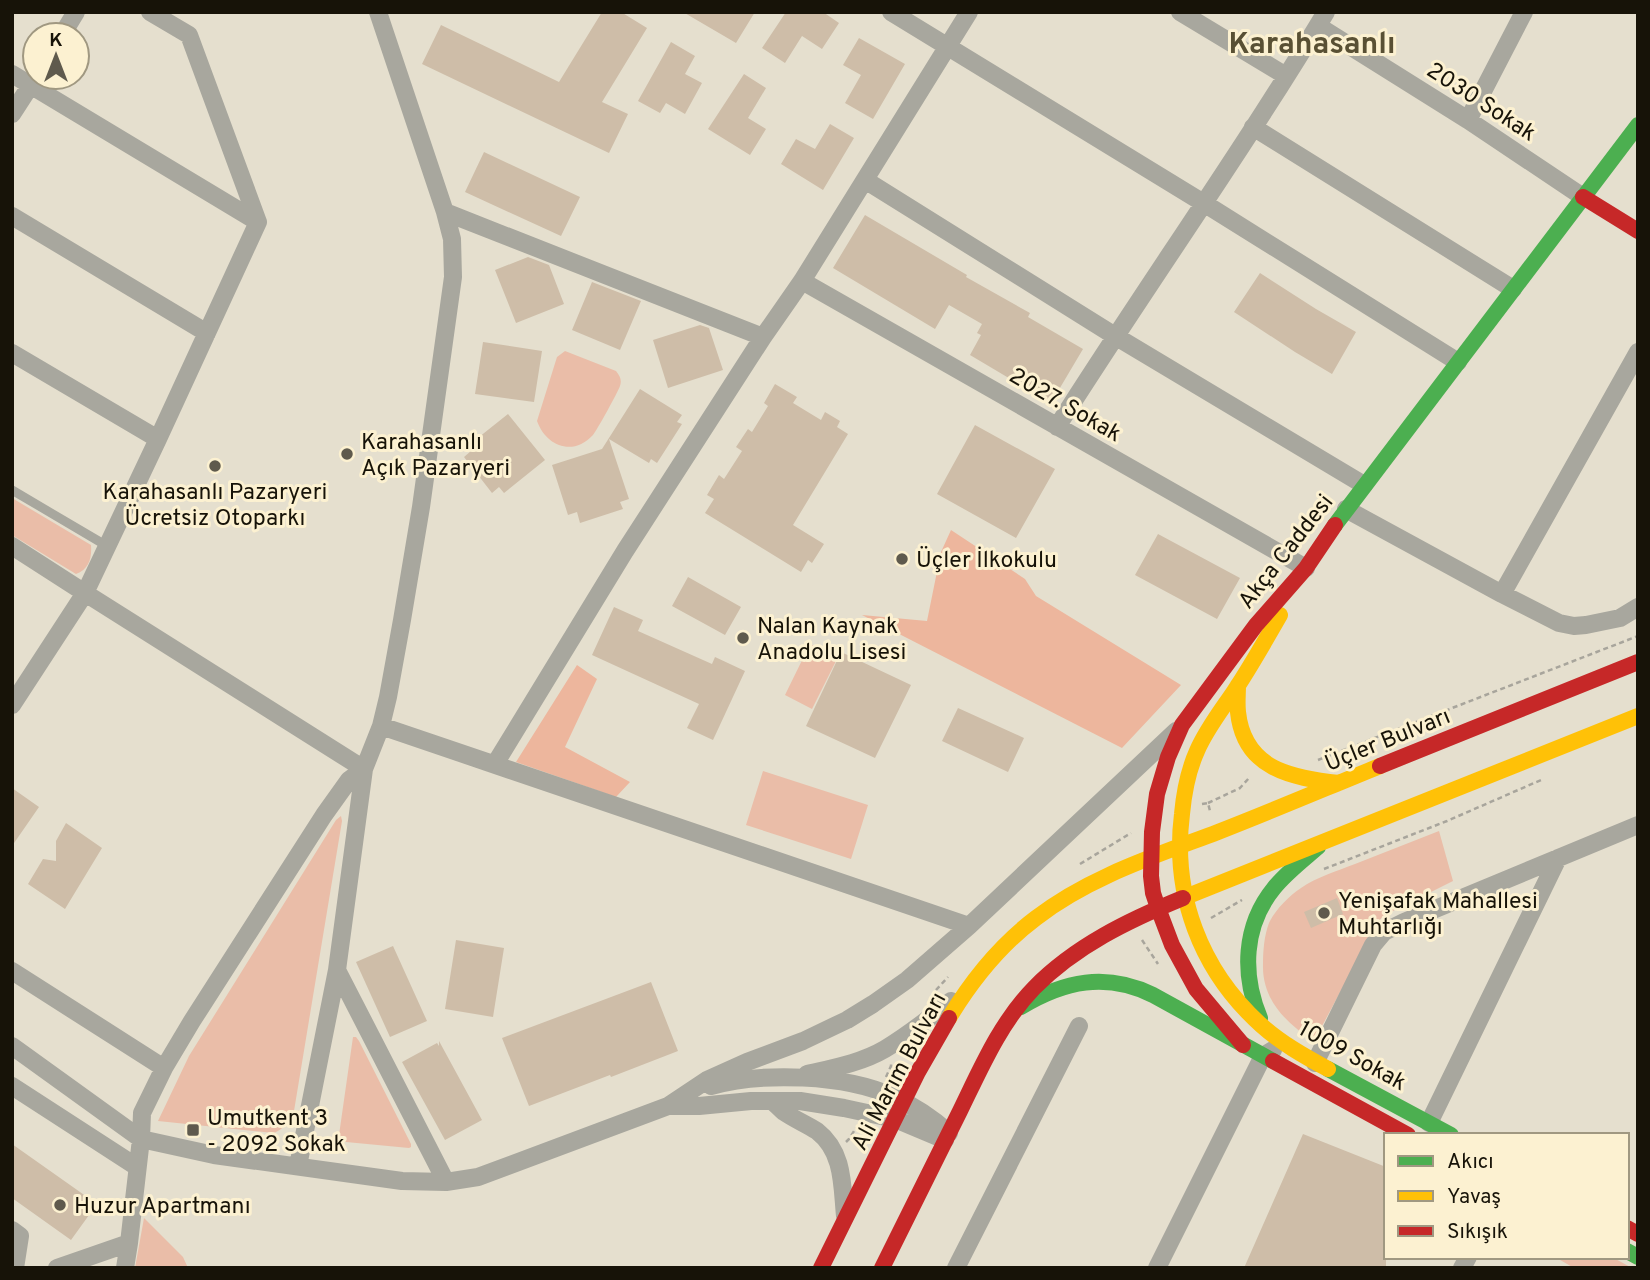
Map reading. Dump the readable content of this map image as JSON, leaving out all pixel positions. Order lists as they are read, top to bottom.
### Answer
{
  "streets": {
    "street": [
      "2030 Sokak",
      "2027. Sokak",
      "Akça Caddesi",
      "Üçler Bulvarı",
      "1009 Sokak",
      "Ali Marım Bulvarı"
    ]
  },
  "crossings": [
    ["2030 Sokak", "Akça Caddesi"],
    ["2027. Sokak", "Akça Caddesi"],
    ["2027. Sokak", "1009 Sokak"],
    ["Akça Caddesi", "Üçler Bulvarı"],
    ["Akça Caddesi", "1009 Sokak"],
    ["Akça Caddesi", "Ali Marım Bulvarı"],
    ["Üçler Bulvarı", "1009 Sokak"],
    ["Üçler Bulvarı", "Ali Marım Bulvarı"]
  ],
  "districts": ["Karahasanlı"],
  "places": {
    "other": [
      "Karahasanlı Açık Pazaryeri",
      "Karahasanlı Pazaryeri Ücretsiz Otoparkı",
      "Üçler İlkokulu",
      "Nalan Kaynak Anadolu Lisesi",
      "Yenişafak Mahallesi Muhtarlığı",
      "Huzur Apartmanı"
    ],
    "transit": ["Umutkent 3 - 2092 Sokak"]
  },
  "legend": ["Akıcı", "Yavaş", "Sıkışık"],
  "north": "top"
}
